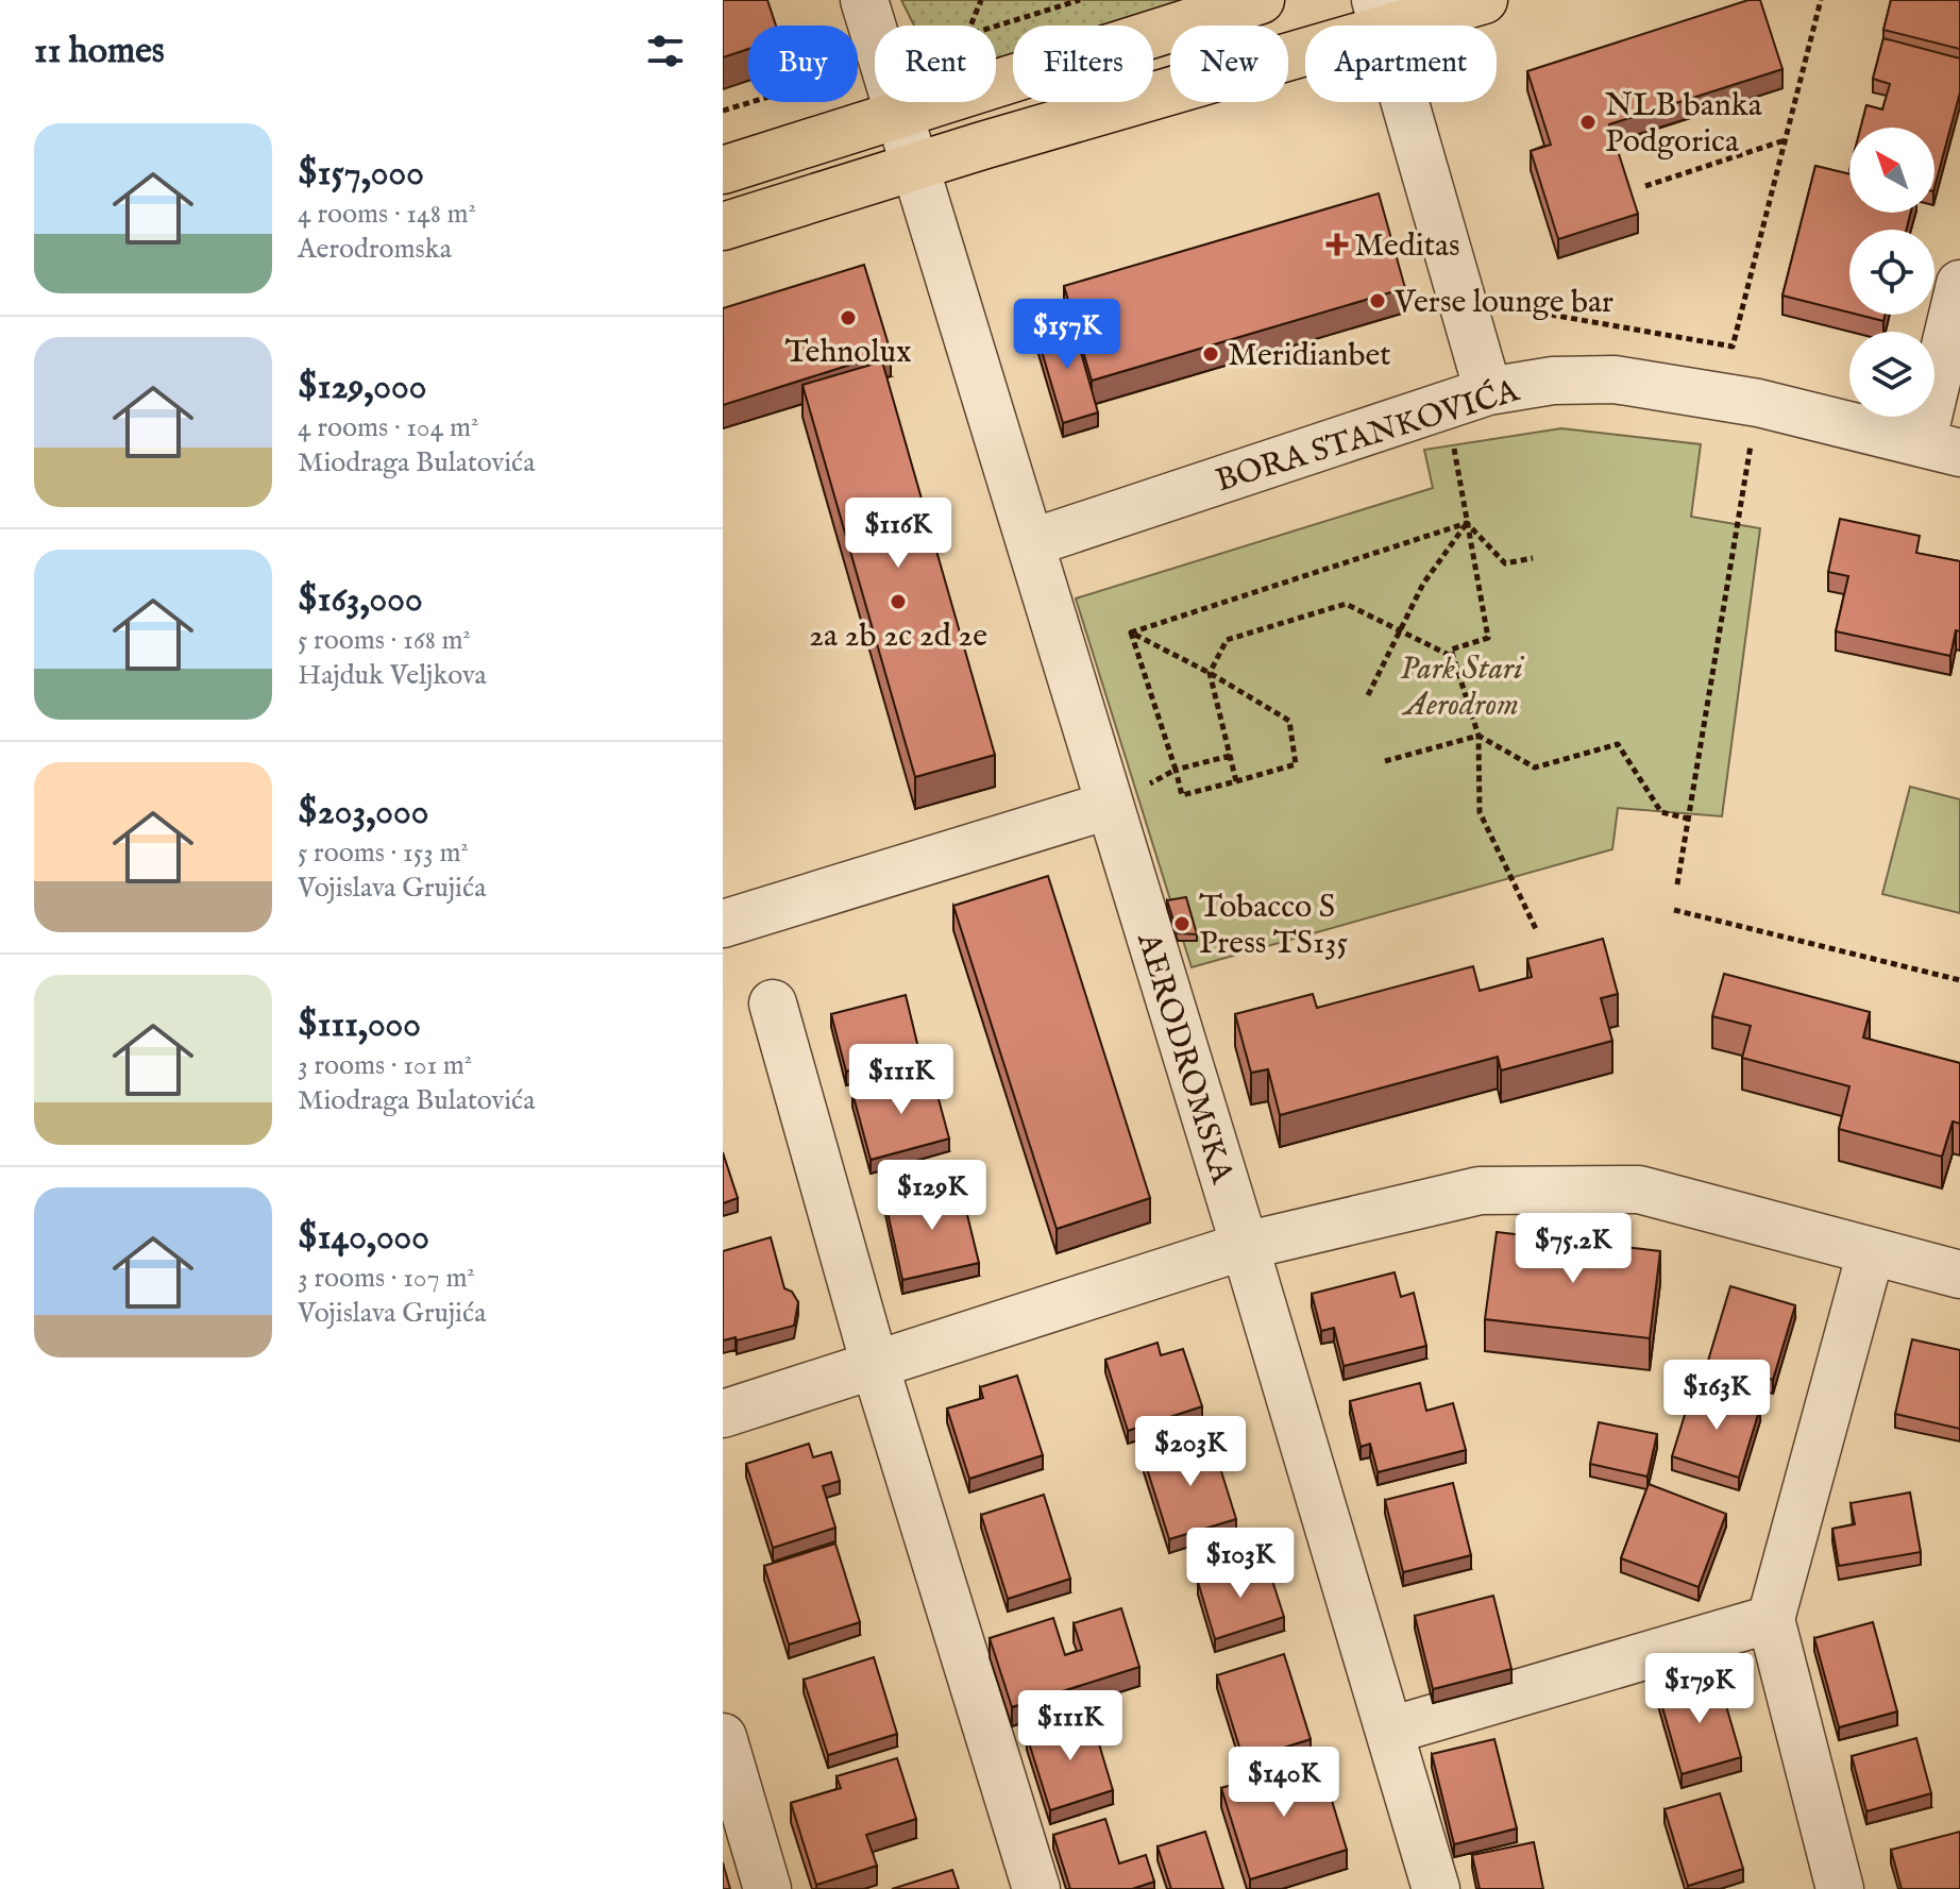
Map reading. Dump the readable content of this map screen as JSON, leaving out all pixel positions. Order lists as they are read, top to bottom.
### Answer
{
  "streets": {
    "street": ["BORA STANKOVIĆA", "AERODROMSKA"]
  },
  "crossings": [
    ["BORA STANKOVIĆA", "AERODROMSKA"]
  ],
  "parks": ["Park Stari Aerodrom"],
  "places": {
    "other": [
      "NLB banka Podgorica",
      "Verse lounge bar",
      "Tehnolux",
      "Meridianbet",
      "2a 2b 2c 2d 2e",
      "Tobacco S Press TS135"
    ],
    "health": ["Meditas"]
  },
  "north": "top left",
  "page": {
    "heading": "11 homes",
    "chip": [
      "Buy",
      "Rent",
      "Filters",
      "New",
      "Apartment"
    ],
    "list": [
      {
        "name": "$157,000",
        "note": "4 rooms · 148 m² · Aerodromska"
      },
      {
        "name": "$129,000",
        "note": "4 rooms · 104 m² · Miodraga Bulatovića"
      },
      {
        "name": "$163,000",
        "note": "5 rooms · 168 m² · Hajduk Veljkova"
      },
      {
        "name": "$203,000",
        "note": "5 rooms · 153 m² · Vojislava Grujića"
      },
      {
        "name": "$111,000",
        "note": "3 rooms · 101 m² · Miodraga Bulatovića"
      },
      {
        "name": "$140,000",
        "note": "3 rooms · 107 m² · Vojislava Grujića"
      }
    ],
    "price": [
      "$157K",
      "$116K",
      "$111K",
      "$129K",
      "$75.2K",
      "$163K",
      "$203K",
      "$103K",
      "$179K",
      "$111K",
      "$140K"
    ]
  }
}
